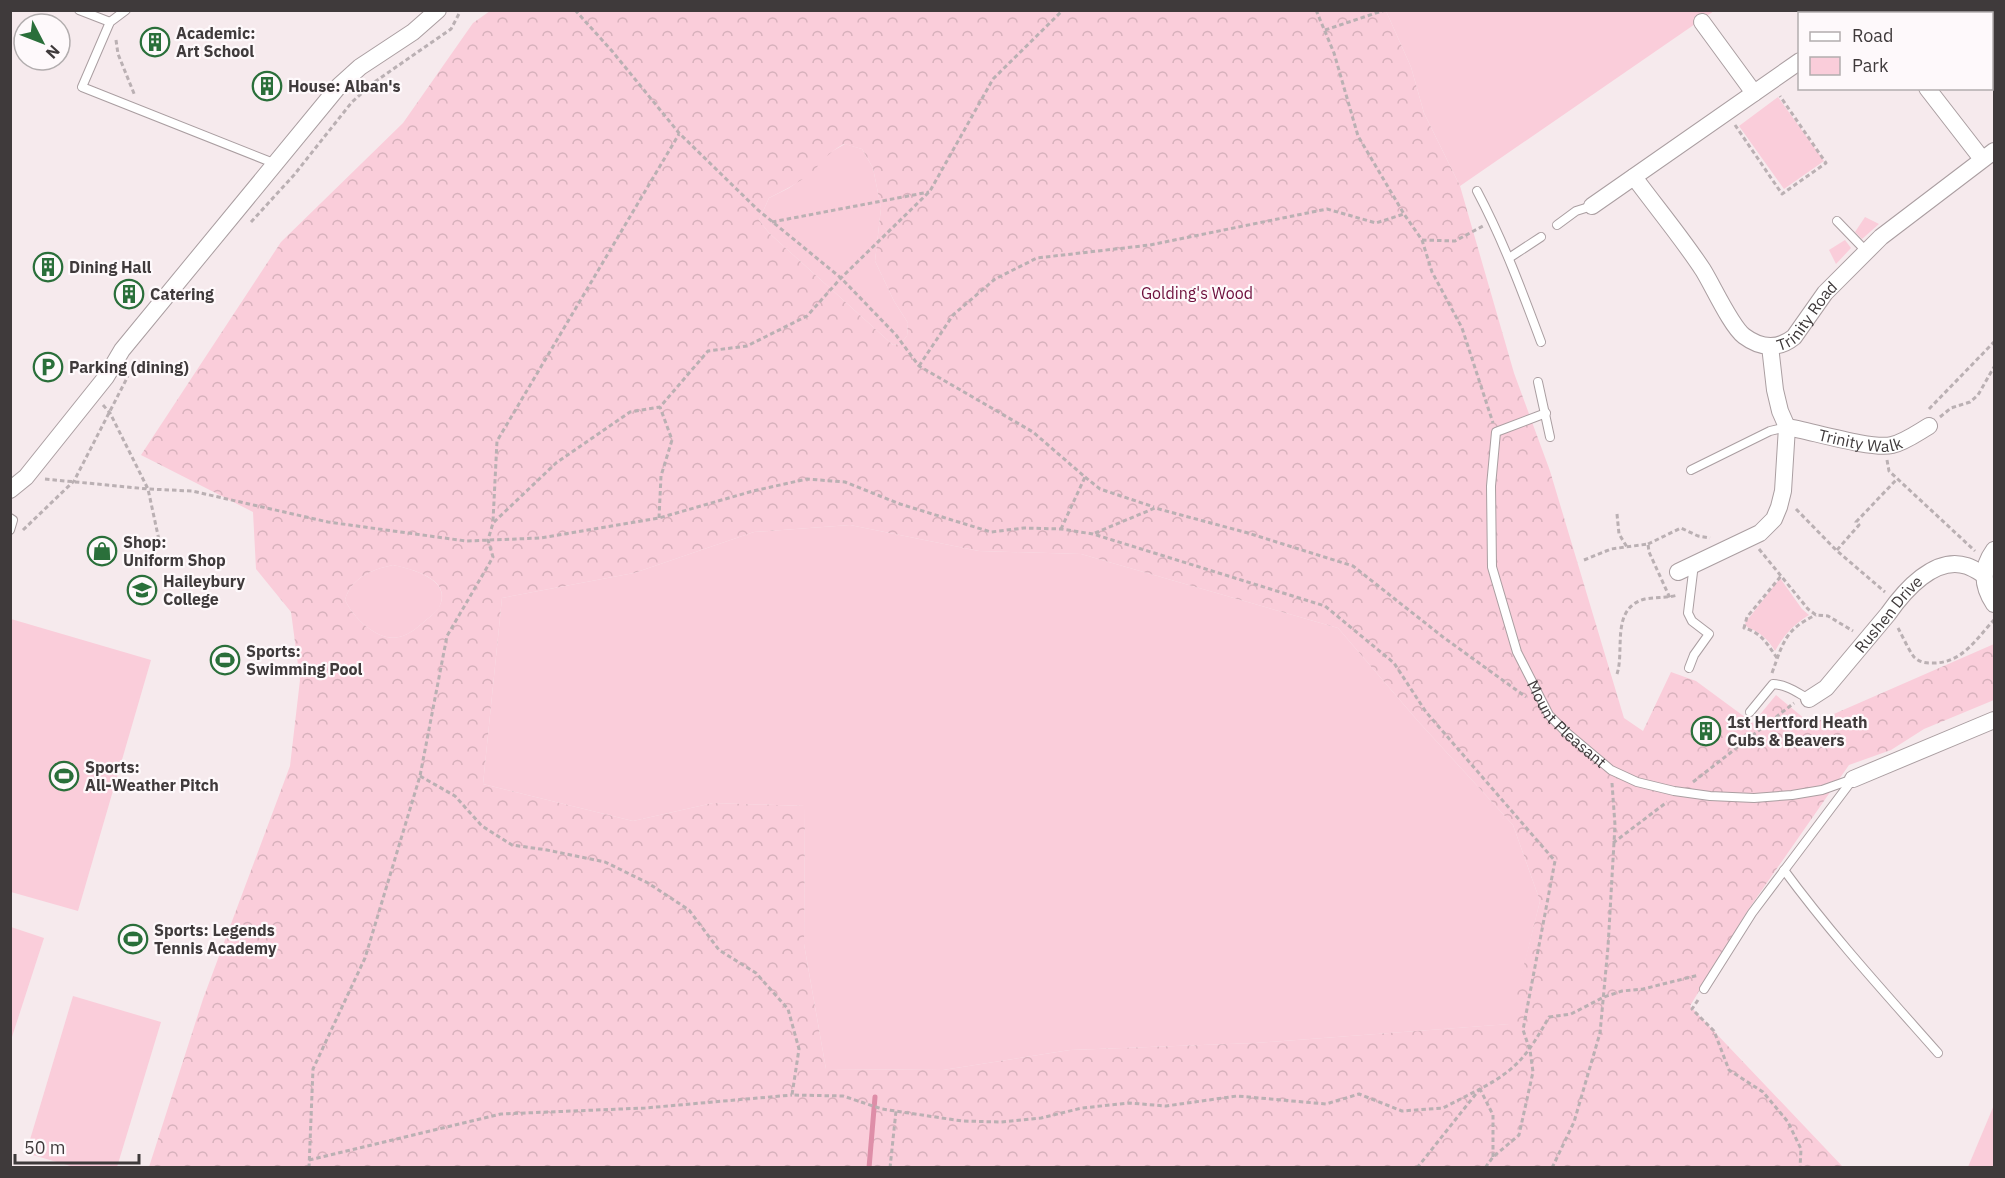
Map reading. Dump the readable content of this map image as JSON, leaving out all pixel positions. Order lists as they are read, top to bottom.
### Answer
{
  "streets": {
    "street": [
      "Trinity Road",
      "Trinity Walk",
      "Rushen Drive",
      "Mount Pleasant"
    ]
  },
  "parks": ["Golding's Wood"],
  "places": {
    "building": [
      "Academic: Art School",
      "House: Alban's",
      "Dining Hall",
      "Catering",
      "1st Hertford Heath Cubs & Beavers"
    ],
    "parking": ["Parking (dining)"],
    "shop": ["Shop: Uniform Shop"],
    "school or university": ["Haileybury College"],
    "sports": ["Sports: Swimming Pool", "Sports: All-Weather Pitch", "Sports: Legends Tennis Academy"]
  },
  "legend": ["Road", "Park"],
  "scale_bar": "50 m",
  "north": "bottom right"
}
